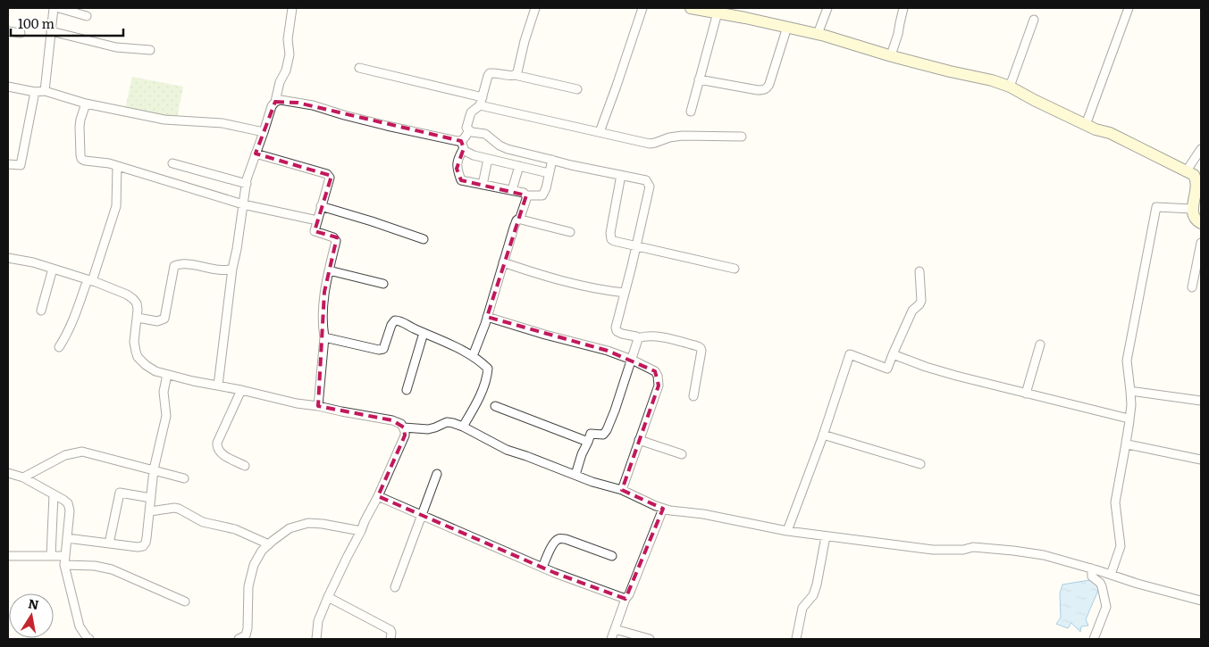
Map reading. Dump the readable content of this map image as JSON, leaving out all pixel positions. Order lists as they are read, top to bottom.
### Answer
{
  "scale_bar": "100 m",
  "north": "top"
}
